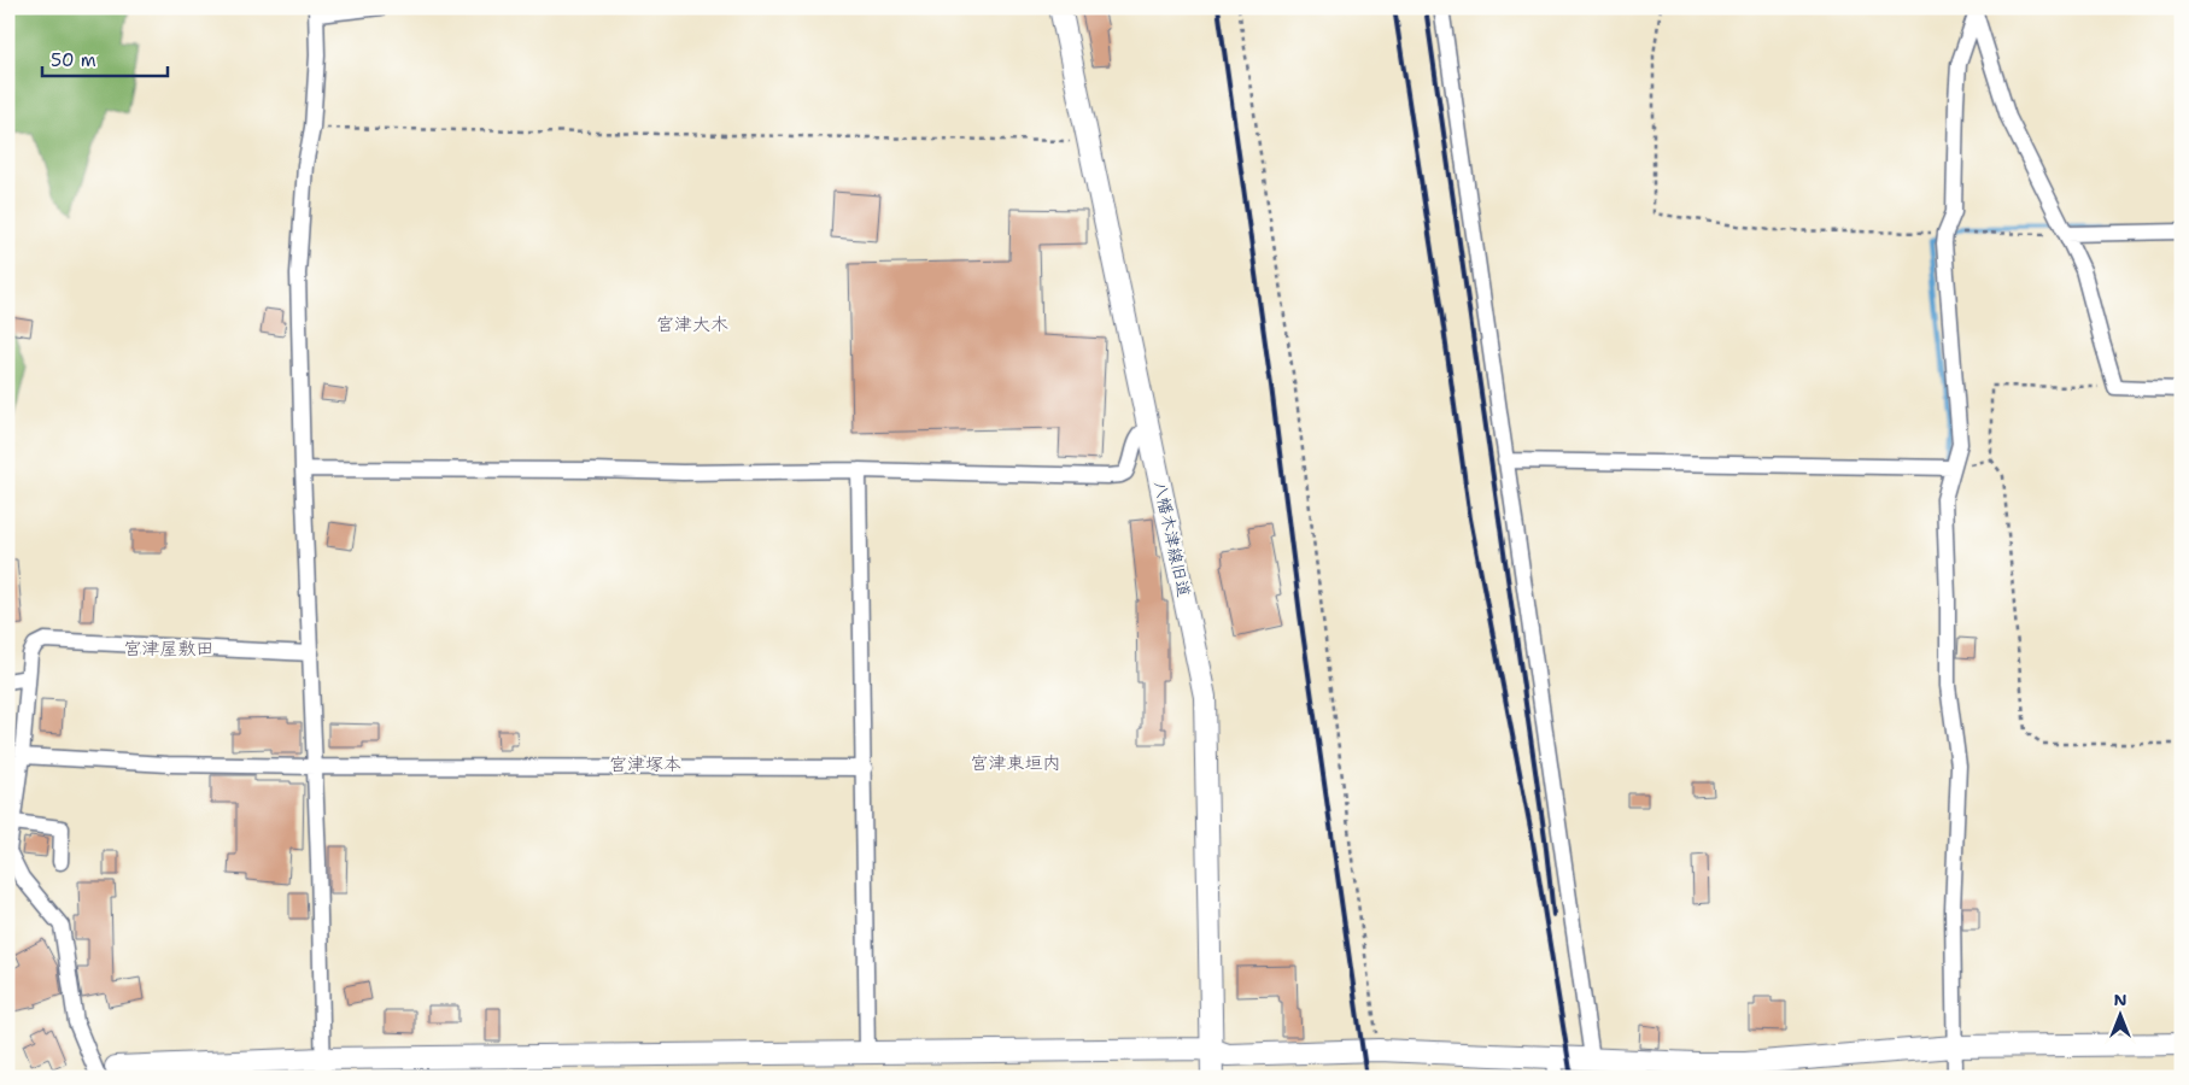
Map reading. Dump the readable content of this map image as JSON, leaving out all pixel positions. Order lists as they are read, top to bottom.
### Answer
{
  "streets": {
    "street": ["八幡木津線旧道"]
  },
  "districts": [
    "宮津大木",
    "宮津屋敷田",
    "宮津東垣内",
    "宮津塚本"
  ],
  "scale_bar": "50 m",
  "north": "top"
}
